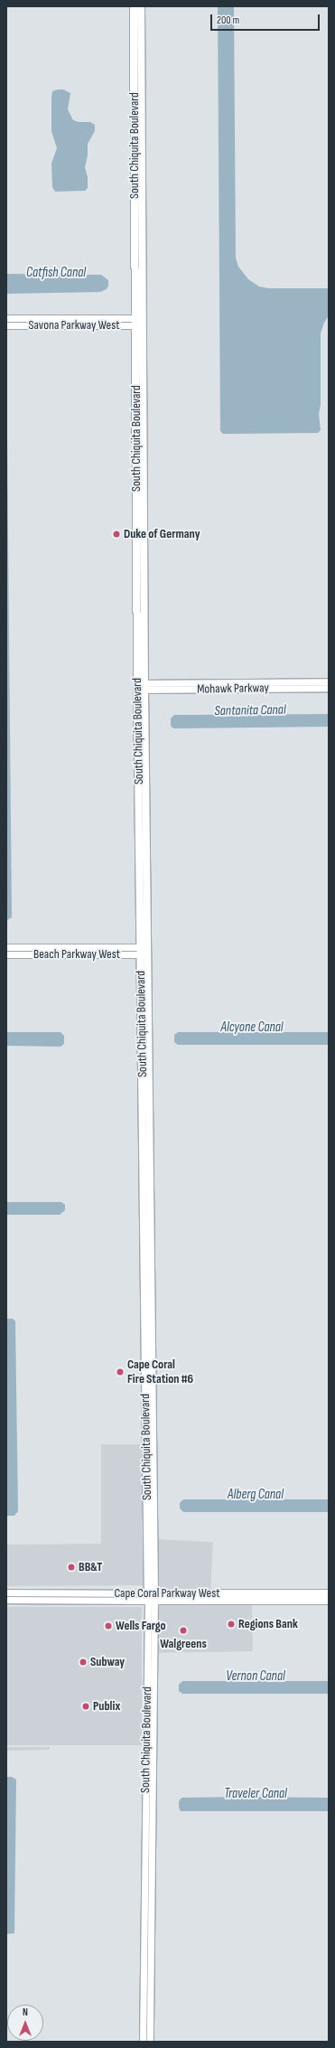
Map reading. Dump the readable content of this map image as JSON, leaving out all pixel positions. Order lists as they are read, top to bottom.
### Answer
{
  "streets": {
    "main road": ["South Chiquita Boulevard", "Cape Coral Parkway West"],
    "street": ["Savona Parkway West", "Mohawk Parkway", "Beach Parkway West"]
  },
  "crossings": [
    ["South Chiquita Boulevard", "Savona Parkway West"],
    ["South Chiquita Boulevard", "Mohawk Parkway"],
    ["South Chiquita Boulevard", "Beach Parkway West"],
    ["South Chiquita Boulevard", "Cape Coral Parkway West"]
  ],
  "water": [
    "Catfish Canal",
    "Santanita Canal",
    "Alcyone Canal",
    "Alberg Canal",
    "Vernon Canal",
    "Traveler Canal"
  ],
  "places": [
    "Duke of Germany",
    "Cape Coral Fire Station #6",
    "BB&T",
    "Regions Bank",
    "Wells Fargo",
    "Walgreens",
    "Subway",
    "Publix"
  ],
  "scale_bar": "200 m",
  "north": "top"
}
